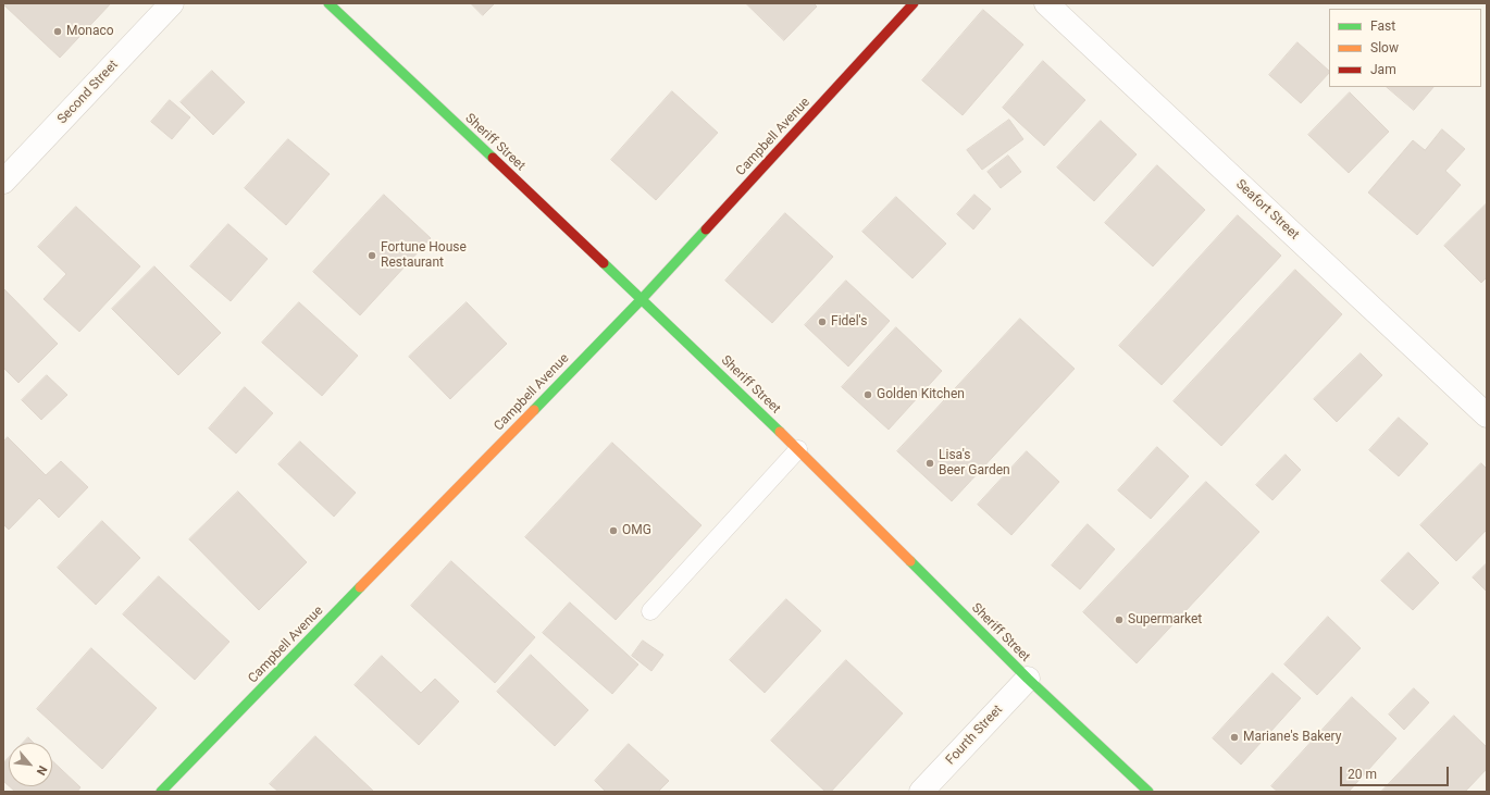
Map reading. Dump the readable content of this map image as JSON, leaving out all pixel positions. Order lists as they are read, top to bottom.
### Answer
{
  "streets": {
    "main road": ["Campbell Avenue", "Sheriff Street"],
    "street": ["Second Street", "Seafort Street", "Fourth Street"]
  },
  "crossings": [
    ["Campbell Avenue", "Sheriff Street"],
    ["Sheriff Street", "Fourth Street"]
  ],
  "places": [
    "Monaco",
    "Fortune House Restaurant",
    "Fidel's",
    "Golden Kitchen",
    "Lisa's Beer Garden",
    "OMG",
    "Supermarket",
    "Mariane's Bakery"
  ],
  "legend": ["Fast", "Slow", "Jam"],
  "scale_bar": "20 m",
  "north": "bottom right"
}
